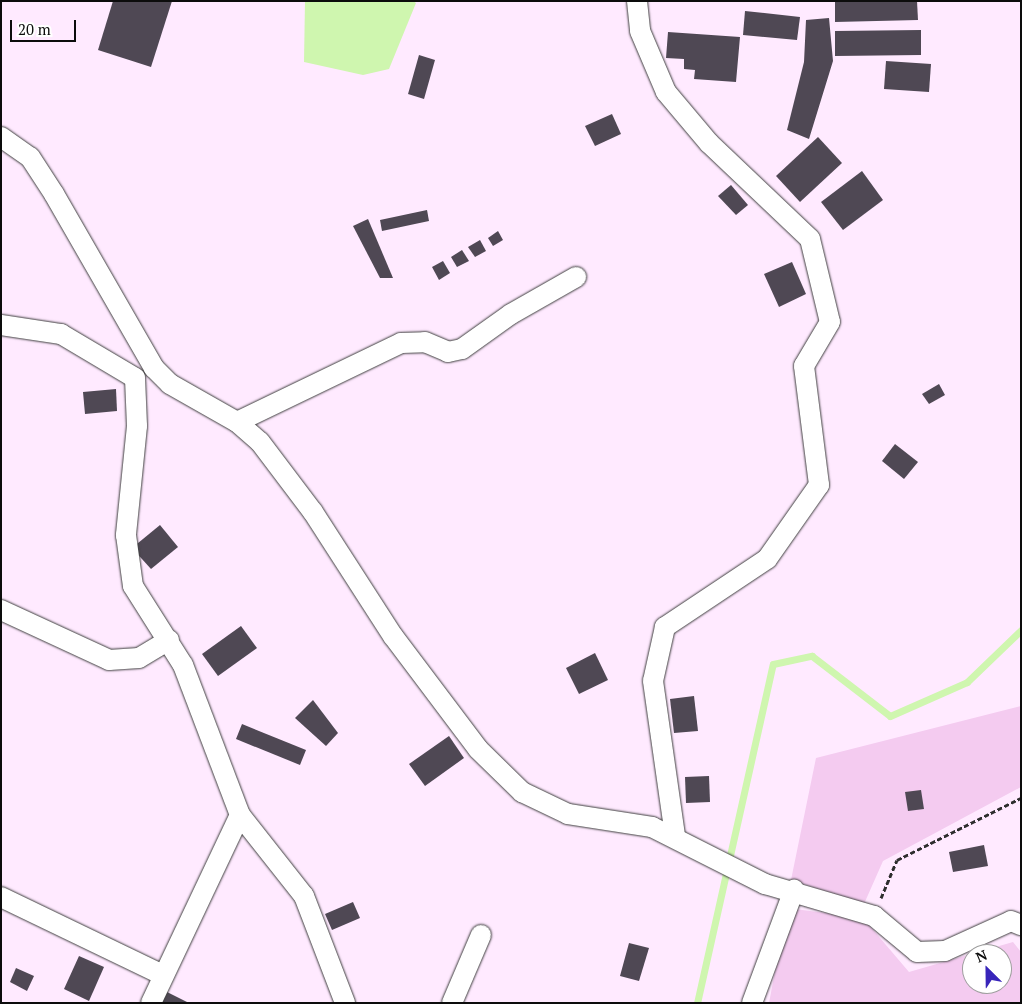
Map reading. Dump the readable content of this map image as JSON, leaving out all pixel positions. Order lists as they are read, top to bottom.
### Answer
{
  "scale_bar": "20 m",
  "north": "top left"
}
